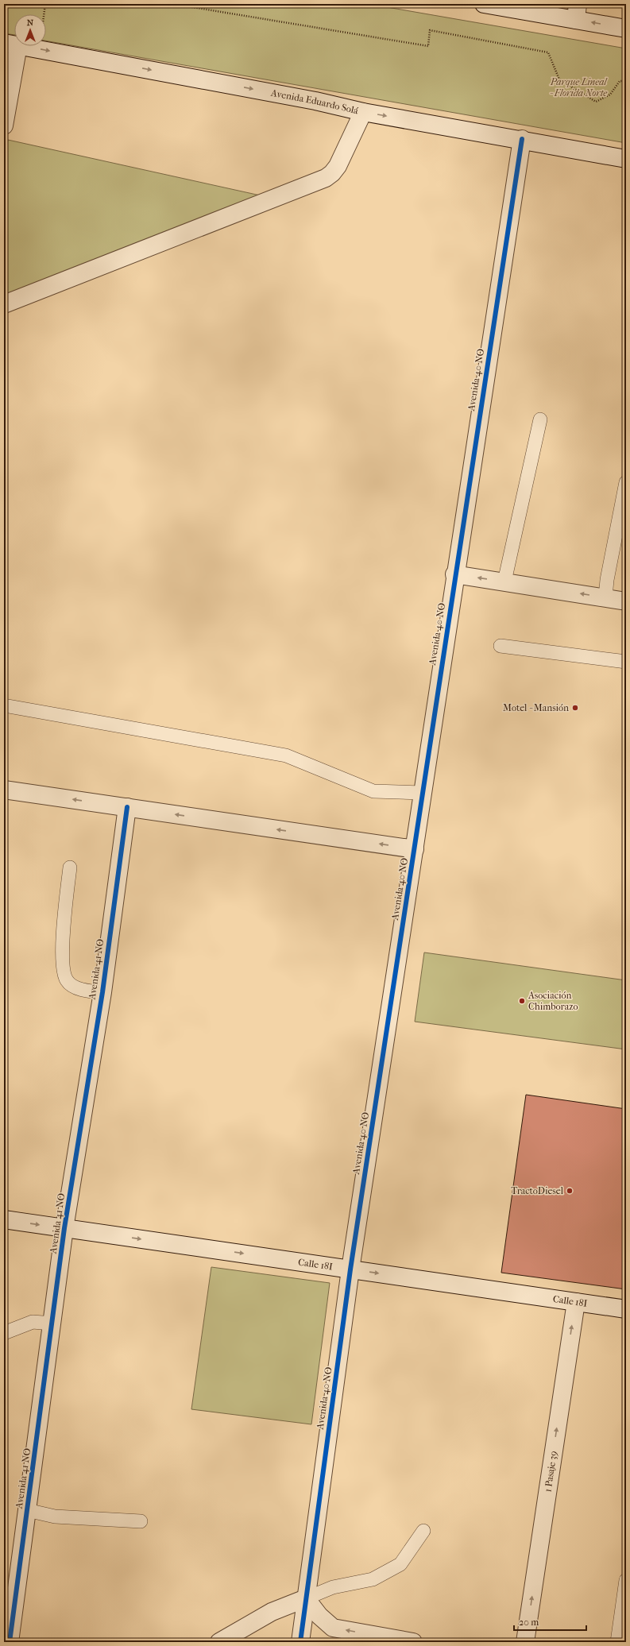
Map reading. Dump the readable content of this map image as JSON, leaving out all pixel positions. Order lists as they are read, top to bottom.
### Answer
{
  "streets": {
    "street": [
      "Avenida Eduardo Solá",
      "Avenida 40 NO",
      "Avenida 41 NO",
      "Calle 18I",
      "1 Pasaje 39"
    ]
  },
  "crossings": [
    ["Avenida Eduardo Solá", "Avenida 40 NO"],
    ["Avenida 40 NO", "Calle 18I"],
    ["Avenida 41 NO", "Calle 18I"],
    ["Calle 18I", "1 Pasaje 39"]
  ],
  "one_way": ["Avenida Eduardo Solá", "Calle 18I", "1 Pasaje 39"],
  "parks": ["Parque Lineal - Florida Norte"],
  "places": ["Motel - Mansión", "Asociación Chimborazo", "TractoDiesel"],
  "scale_bar": "20 m",
  "north": "top"
}
